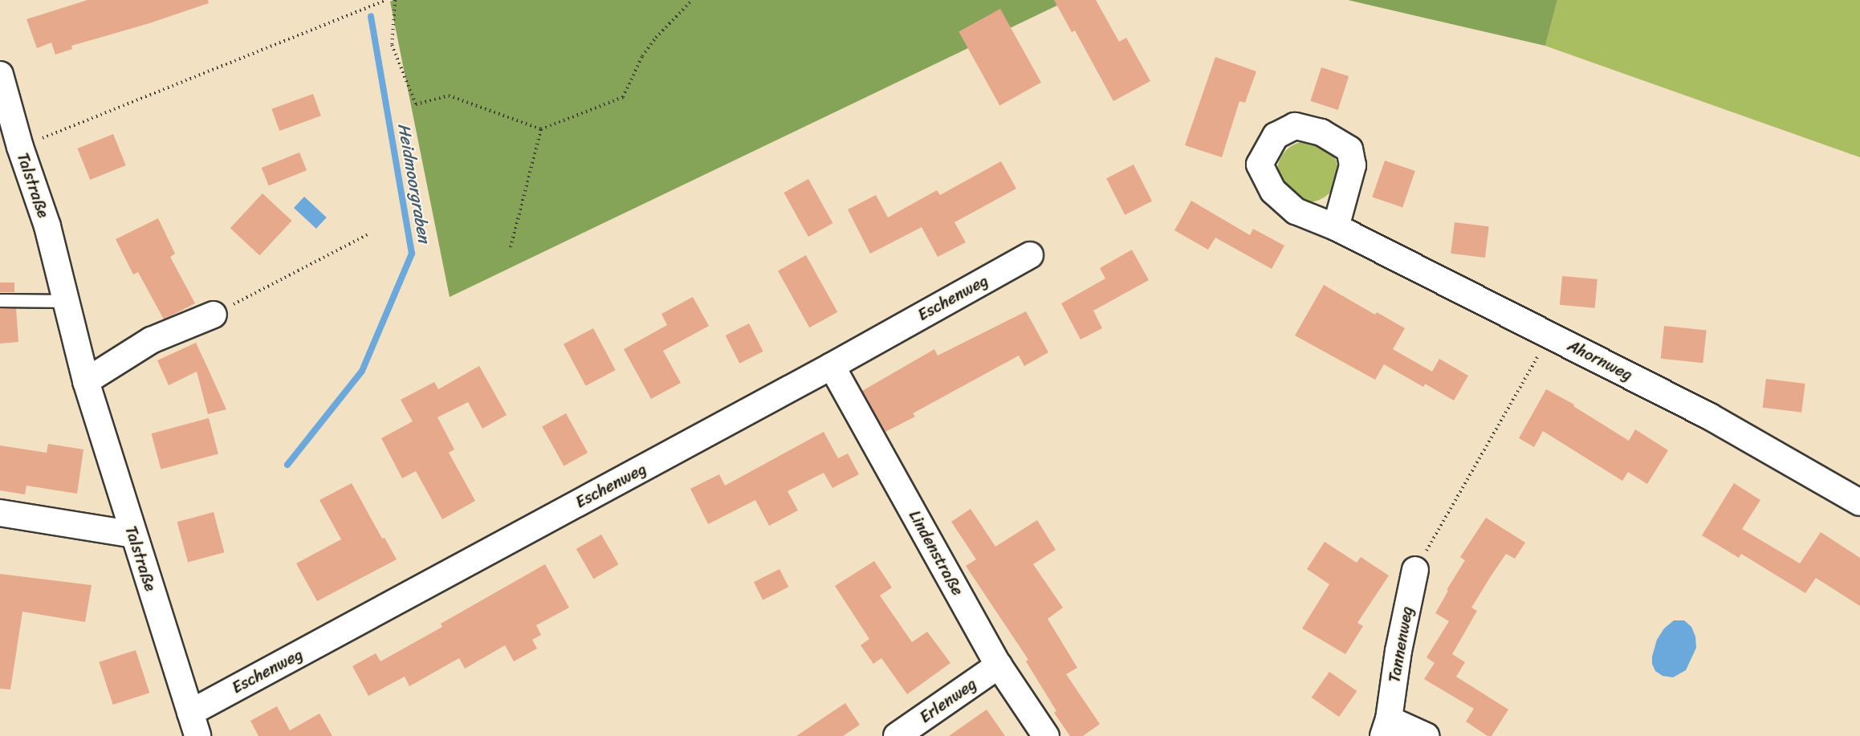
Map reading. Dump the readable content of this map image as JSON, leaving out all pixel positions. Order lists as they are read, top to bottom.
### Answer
{
  "streets": {
    "street": [
      "Talstraße",
      "Eschenweg",
      "Ahornweg",
      "Lindenstraße",
      "Tannenweg",
      "Erlenweg"
    ]
  },
  "crossings": [
    ["Talstraße", "Eschenweg"],
    ["Eschenweg", "Lindenstraße"],
    ["Lindenstraße", "Erlenweg"]
  ],
  "water": ["Heidmoorgraben"]
}
